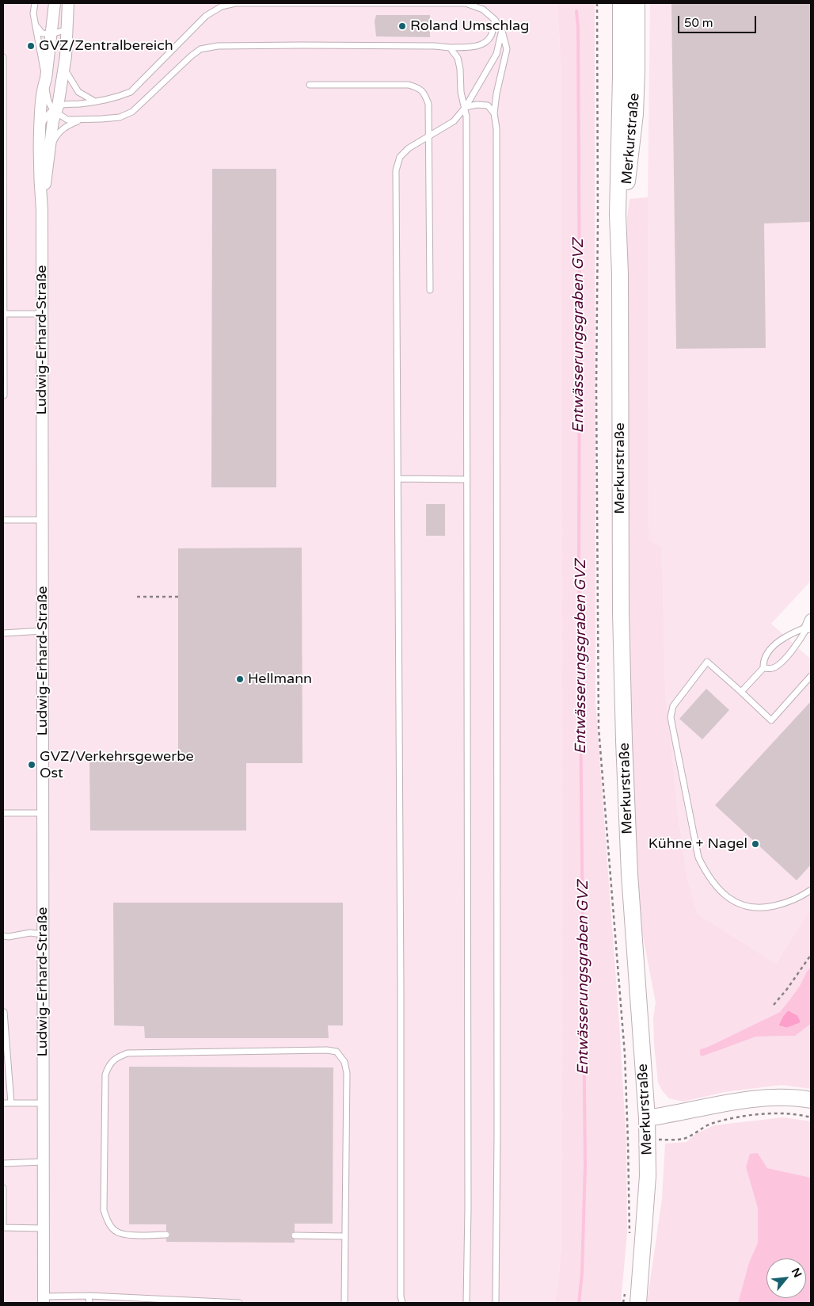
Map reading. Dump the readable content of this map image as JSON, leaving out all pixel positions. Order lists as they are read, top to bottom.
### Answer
{
  "streets": {
    "street": ["Merkurstraße", "Ludwig-Erhard-Straße"]
  },
  "water": ["Entwässerungsgraben GVZ"],
  "places": [
    "Roland Umschlag",
    "GVZ/Zentralbereich",
    "Hellmann",
    "GVZ/Verkehrsgewerbe Ost",
    "Kühne + Nagel"
  ],
  "scale_bar": "50 m",
  "north": "top right"
}
